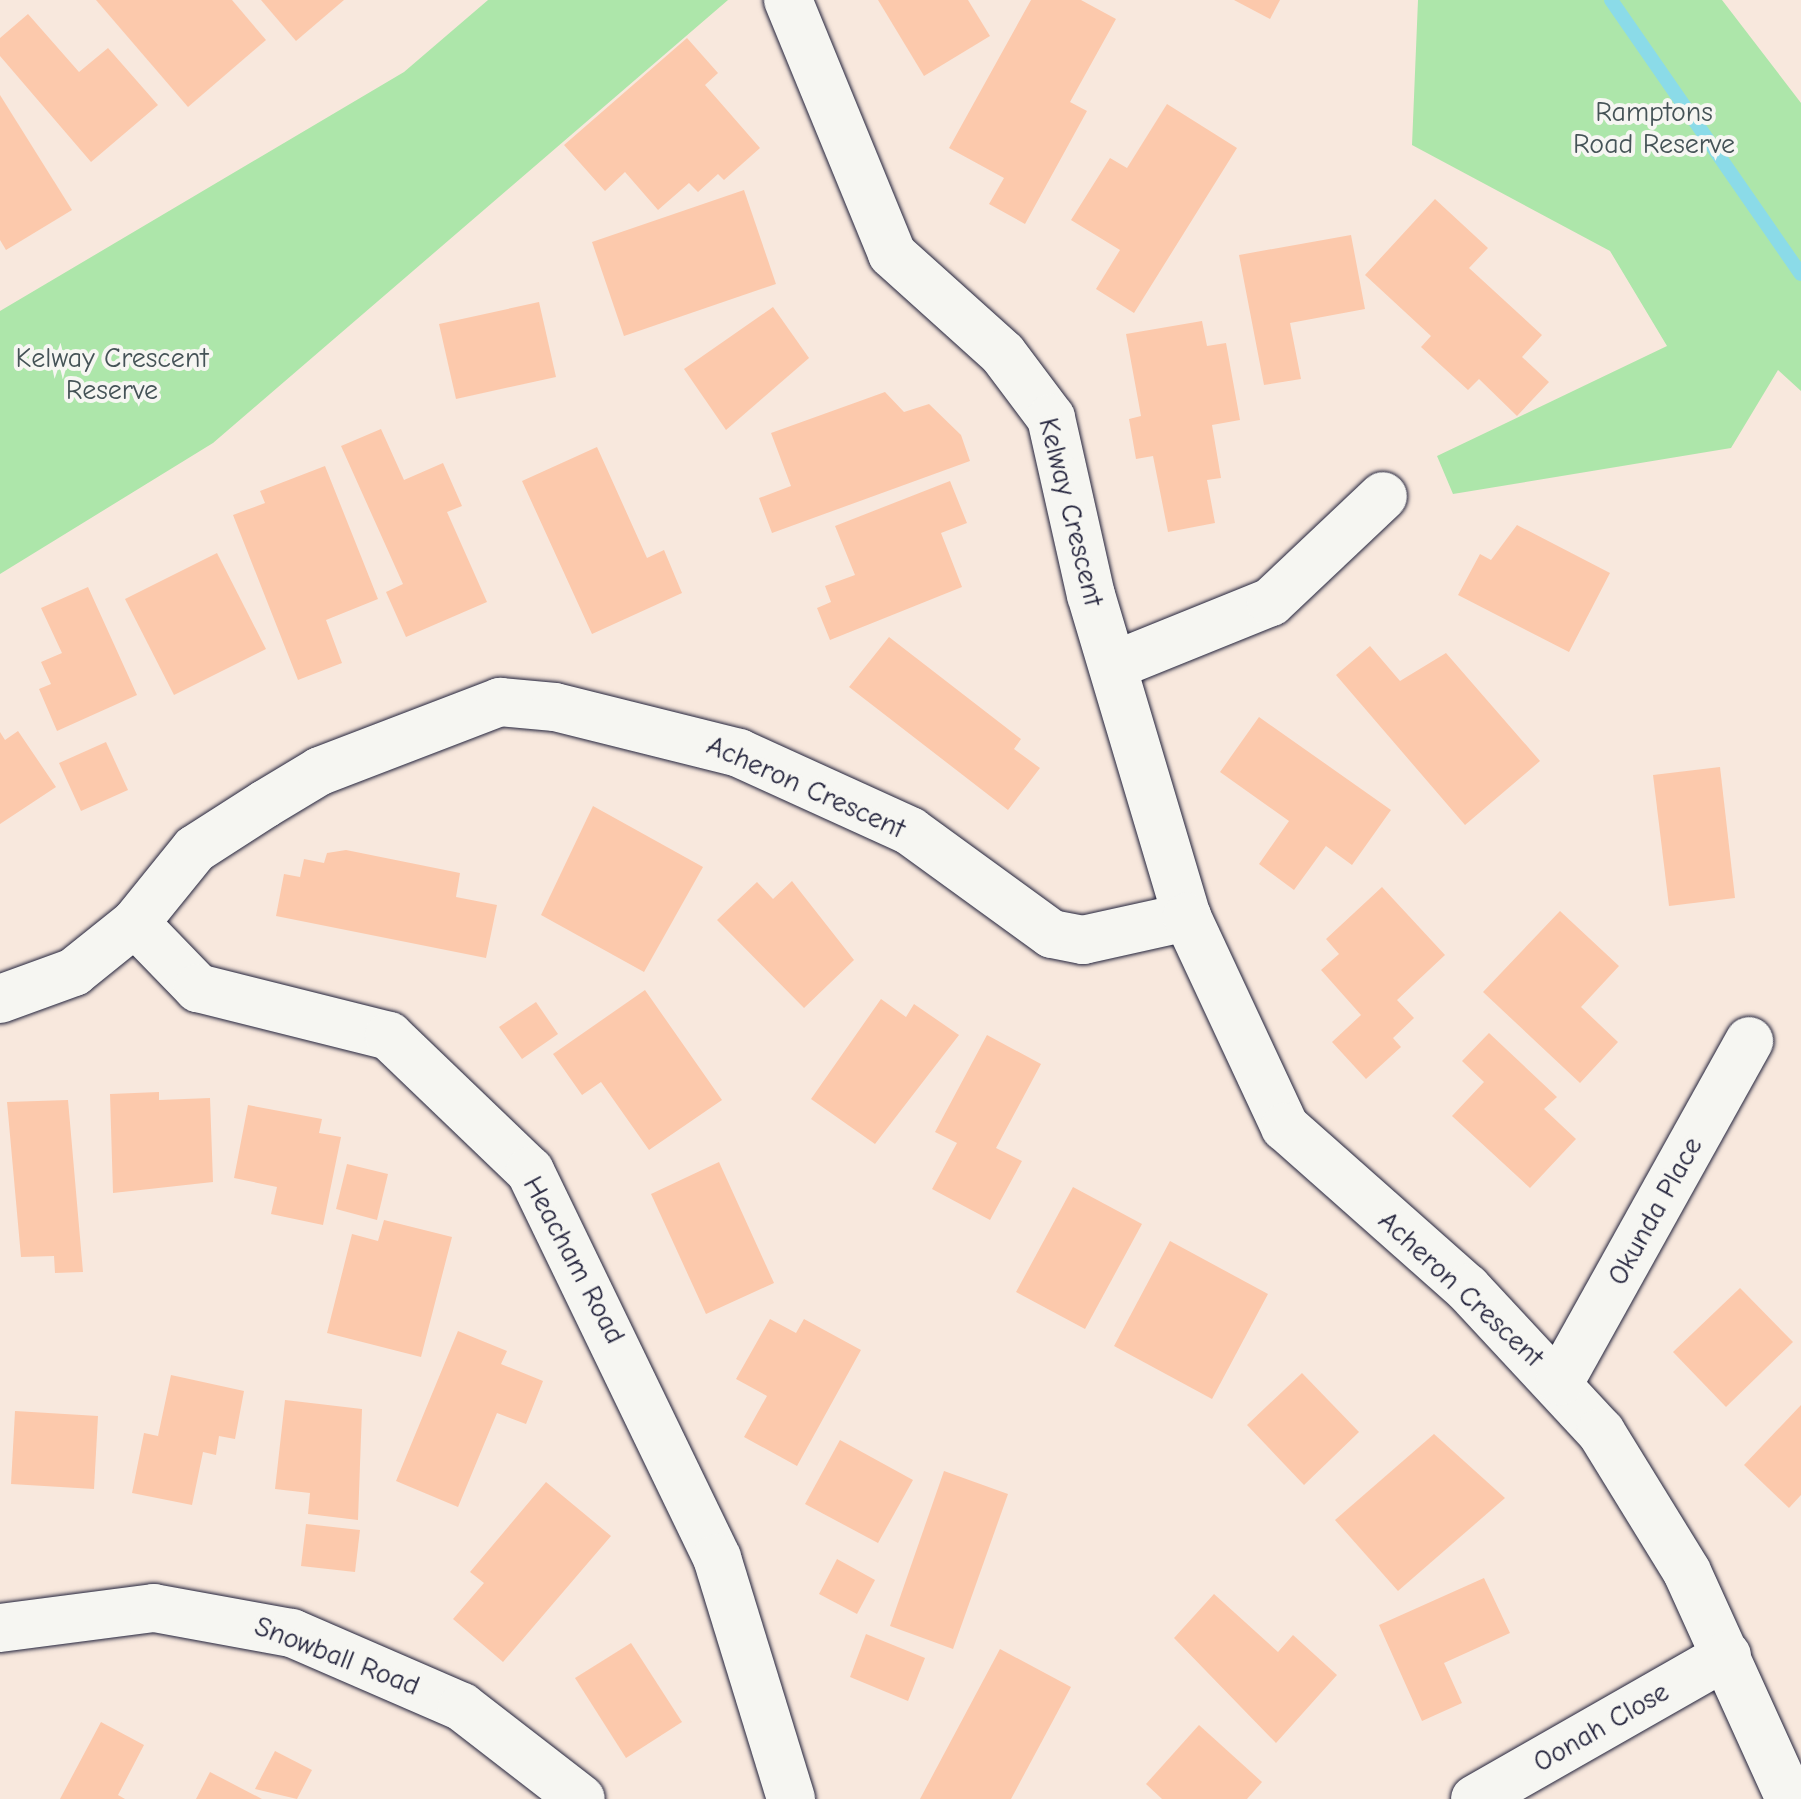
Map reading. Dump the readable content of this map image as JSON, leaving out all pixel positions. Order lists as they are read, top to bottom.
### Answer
{
  "streets": {
    "street": [
      "Kelway Crescent",
      "Acheron Crescent",
      "Okunda Place",
      "Heacham Road",
      "Snowball Road",
      "Oonah Close"
    ]
  },
  "crossings": [
    ["Kelway Crescent", "Acheron Crescent"],
    ["Acheron Crescent", "Okunda Place"],
    ["Acheron Crescent", "Heacham Road"],
    ["Acheron Crescent", "Oonah Close"]
  ],
  "parks": ["Ramptons Road Reserve", "Kelway Crescent Reserve"]
}
